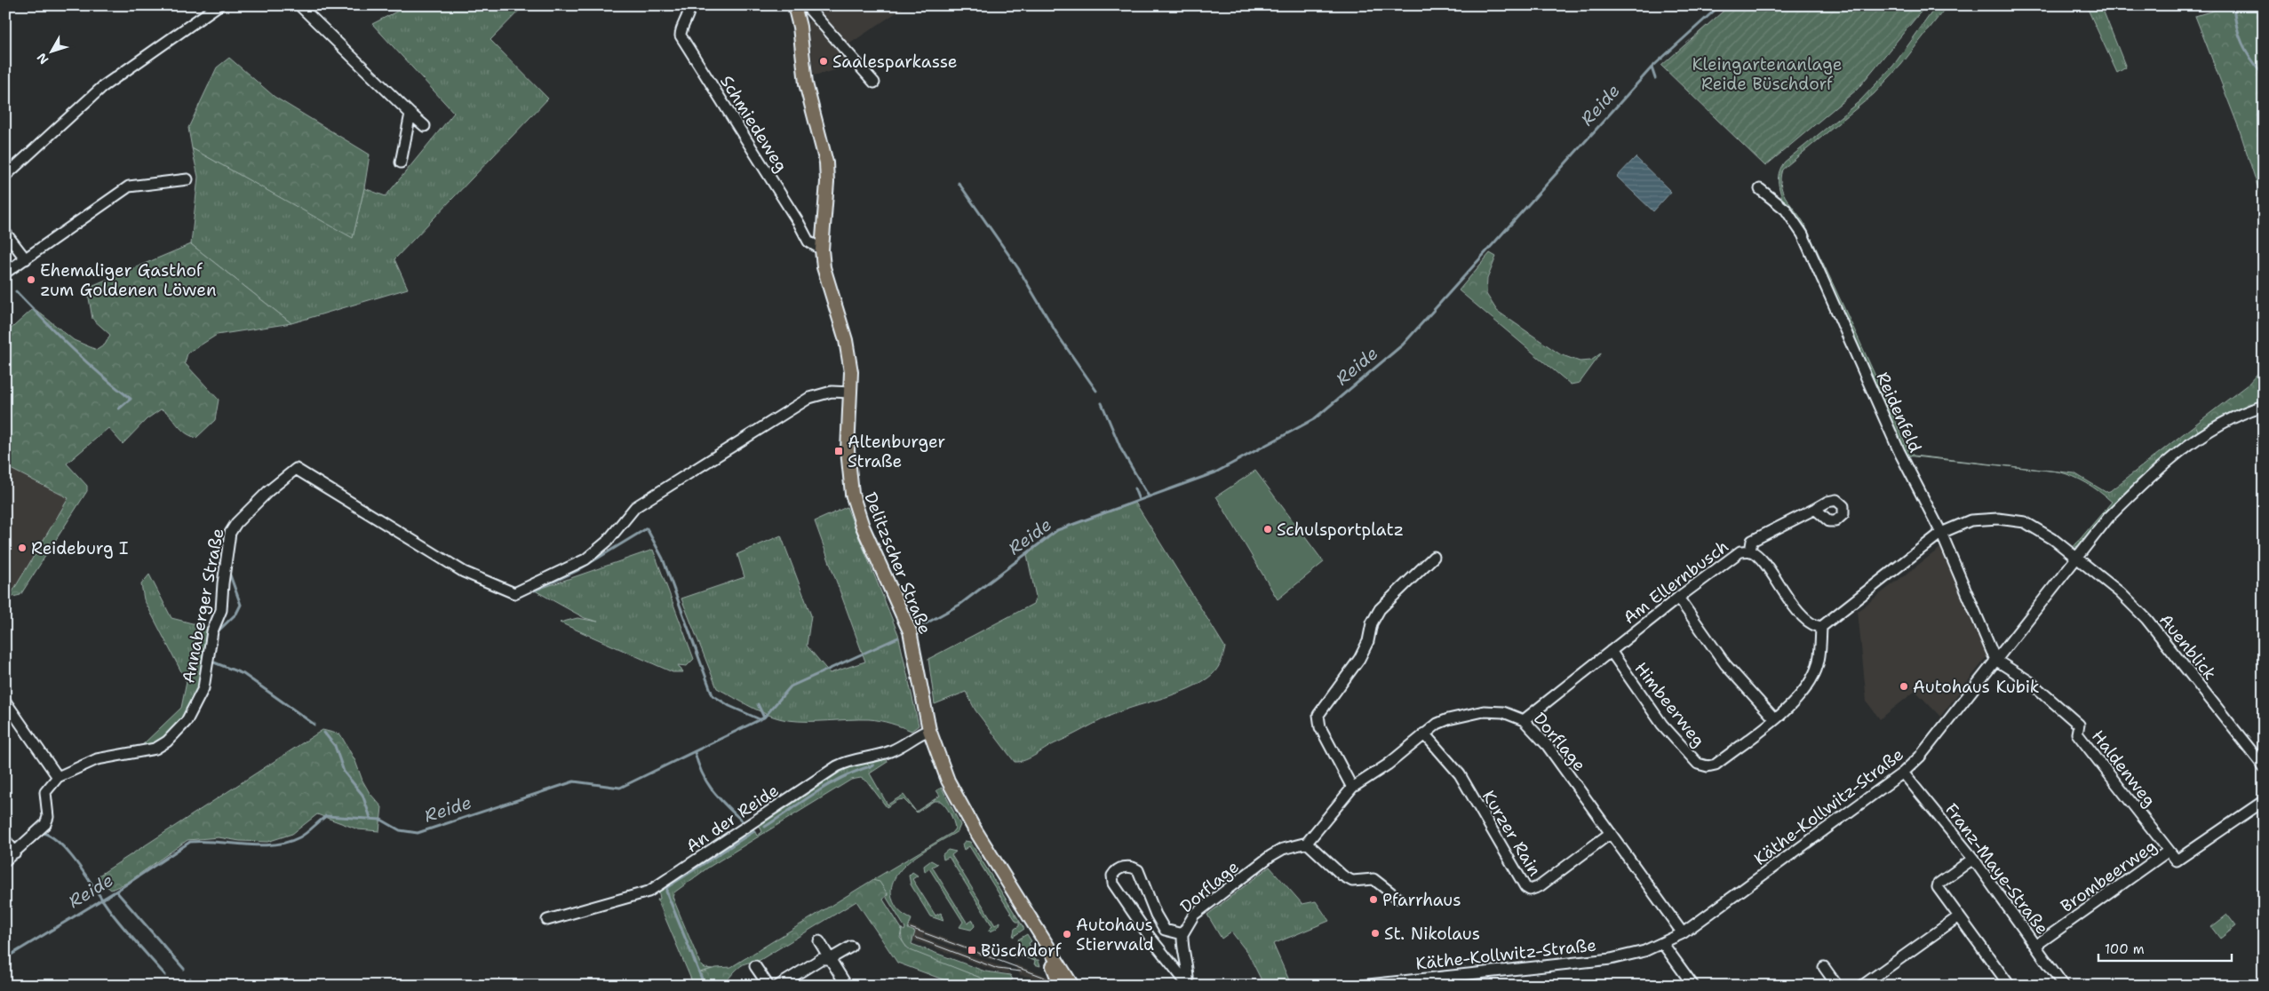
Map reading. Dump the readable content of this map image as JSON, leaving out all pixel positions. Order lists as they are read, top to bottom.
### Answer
{
  "streets": {
    "main road": ["Delitzscher Straße"],
    "street": [
      "Schmiedeweg",
      "Reidenfeld",
      "Am Ellernbusch",
      "Annaberger Straße",
      "Auenblick",
      "Himbeerweg",
      "Dorflage",
      "Haldenweg",
      "Käthe-Kollwitz-Straße",
      "An der Reide",
      "Kurzer Rain",
      "Franz-Maye-Straße",
      "Brombeerweg"
    ]
  },
  "crossings": [
    ["Schmiedeweg", "Delitzscher Straße"],
    ["Reidenfeld", "Auenblick"],
    ["Reidenfeld", "Haldenweg"],
    ["Reidenfeld", "Käthe-Kollwitz-Straße"],
    ["Delitzscher Straße", "Annaberger Straße"],
    ["Delitzscher Straße", "An der Reide"],
    ["Am Ellernbusch", "Himbeerweg"],
    ["Am Ellernbusch", "Dorflage"],
    ["Auenblick", "Käthe-Kollwitz-Straße"],
    ["Dorflage", "Käthe-Kollwitz-Straße"],
    ["Dorflage", "Kurzer Rain"],
    ["Haldenweg", "Käthe-Kollwitz-Straße"],
    ["Haldenweg", "Brombeerweg"],
    ["Käthe-Kollwitz-Straße", "Franz-Maye-Straße"],
    ["Franz-Maye-Straße", "Brombeerweg"]
  ],
  "water": ["Reide"],
  "parks": ["Kleingartenanlage Reide Büschdorf"],
  "places": {
    "other": [
      "Saalesparkasse",
      "Ehemaliger Gasthof zum Goldenen Löwen",
      "Schulsportplatz",
      "Reideburg I",
      "Autohaus Kubik",
      "Pfarrhaus",
      "St. Nikolaus",
      "Autohaus Stierwald"
    ],
    "transit": ["Altenburger Straße", "Büschdorf"]
  },
  "scale_bar": "100 m",
  "north": "bottom left"
}
